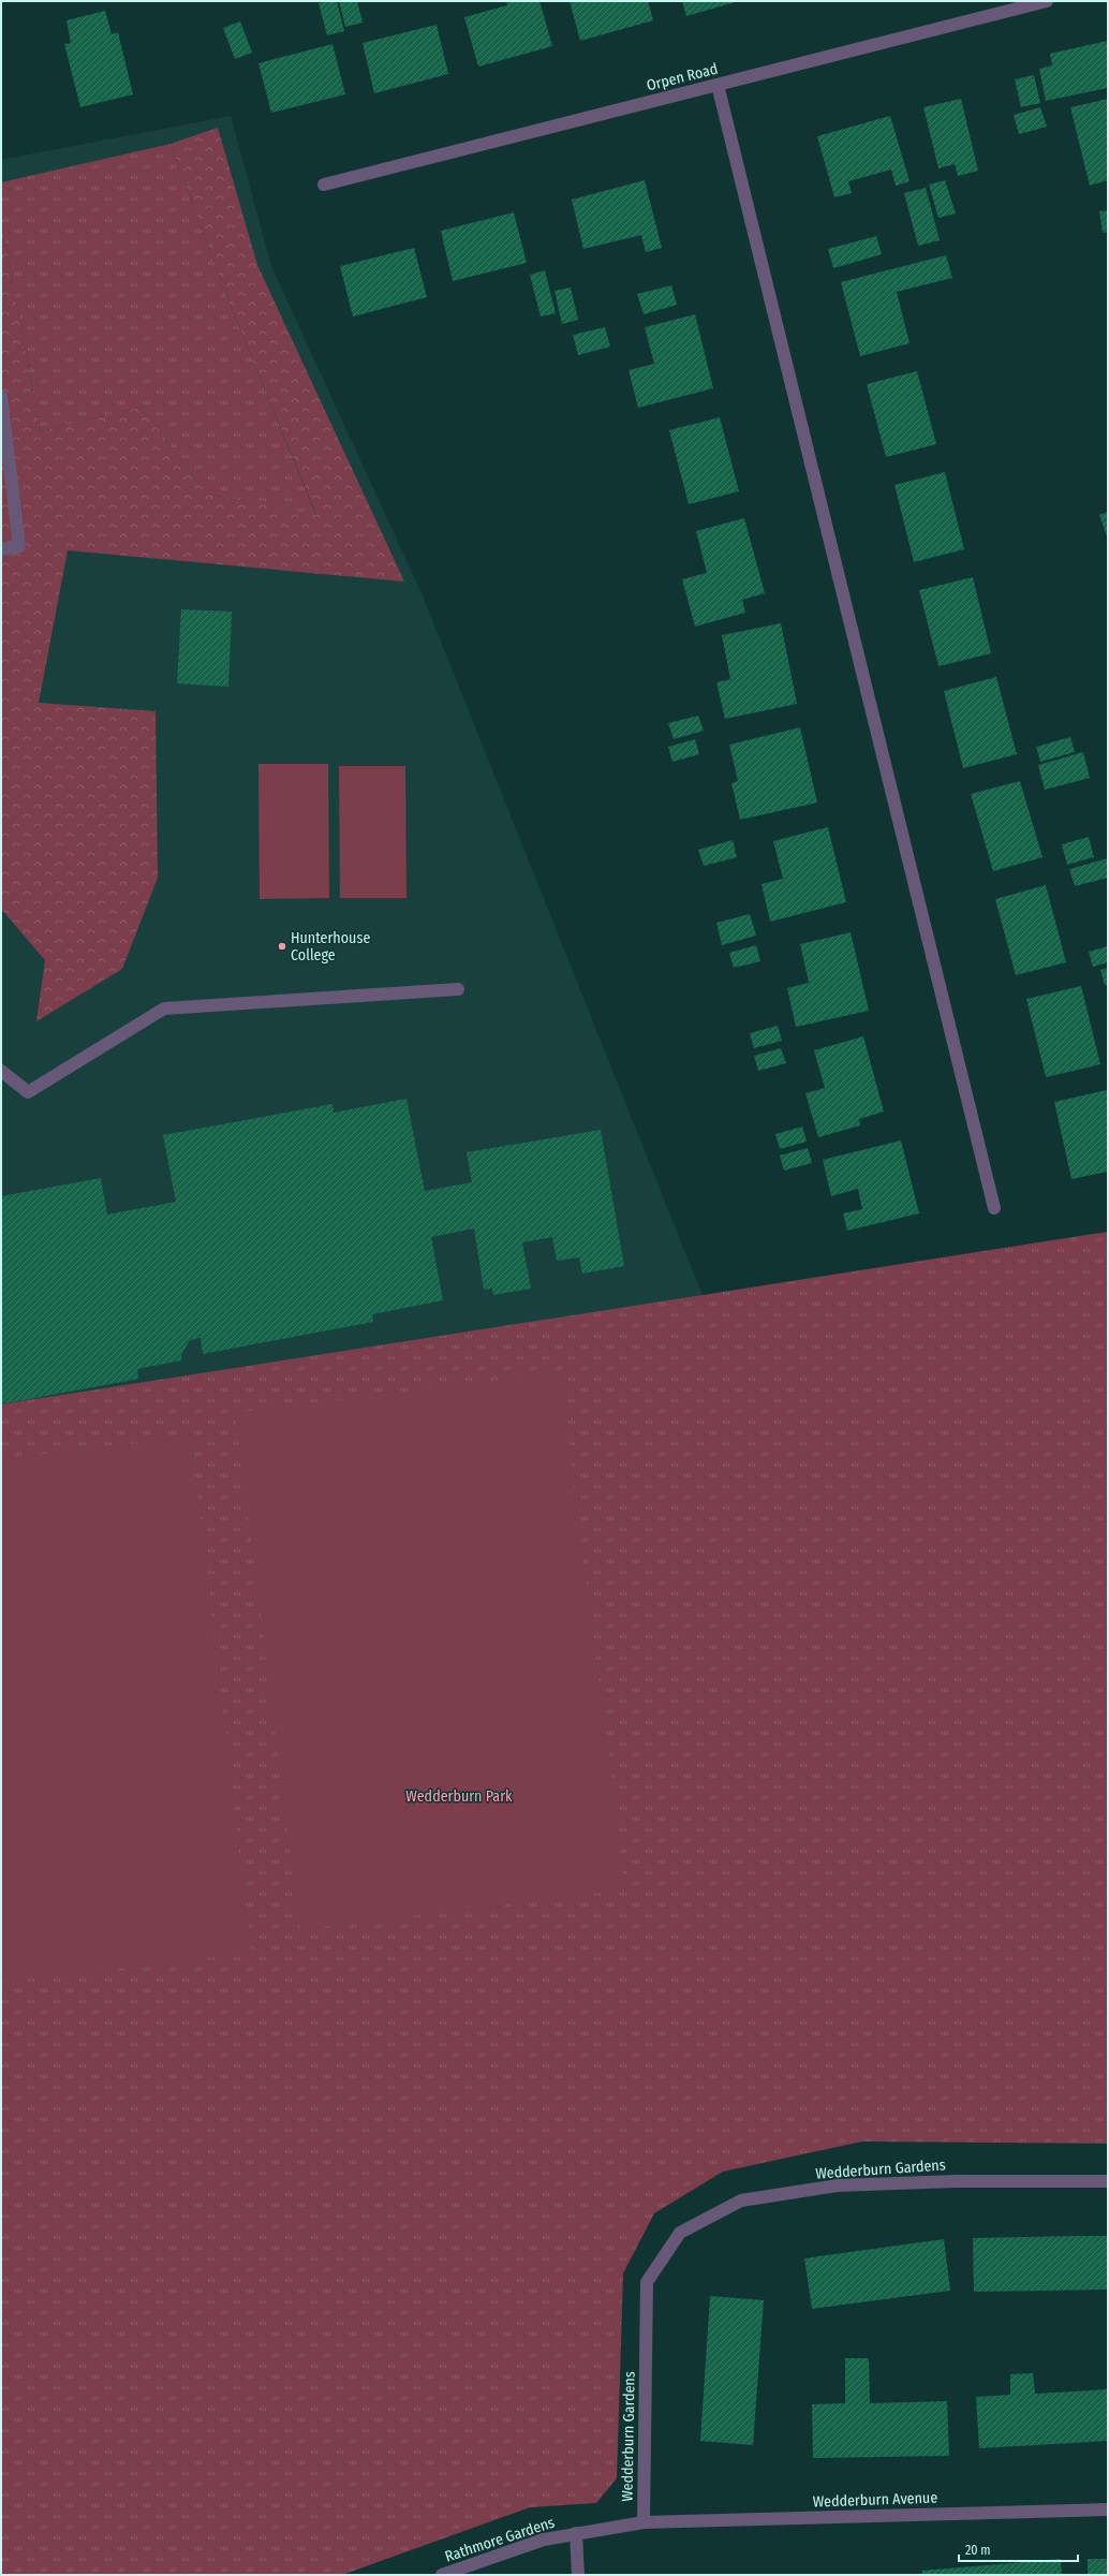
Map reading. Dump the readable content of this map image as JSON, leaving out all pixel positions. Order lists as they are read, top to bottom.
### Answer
{
  "streets": {
    "street": [
      "Orpen Road",
      "Wedderburn Gardens",
      "Wedderburn Avenue",
      "Rathmore Gardens"
    ]
  },
  "crossings": [
    ["Wedderburn Gardens", "Wedderburn Avenue"],
    ["Wedderburn Gardens", "Rathmore Gardens"],
    ["Wedderburn Avenue", "Rathmore Gardens"]
  ],
  "parks": ["Wedderburn Park"],
  "places": ["Hunterhouse College"],
  "scale_bar": "20 m"
}
